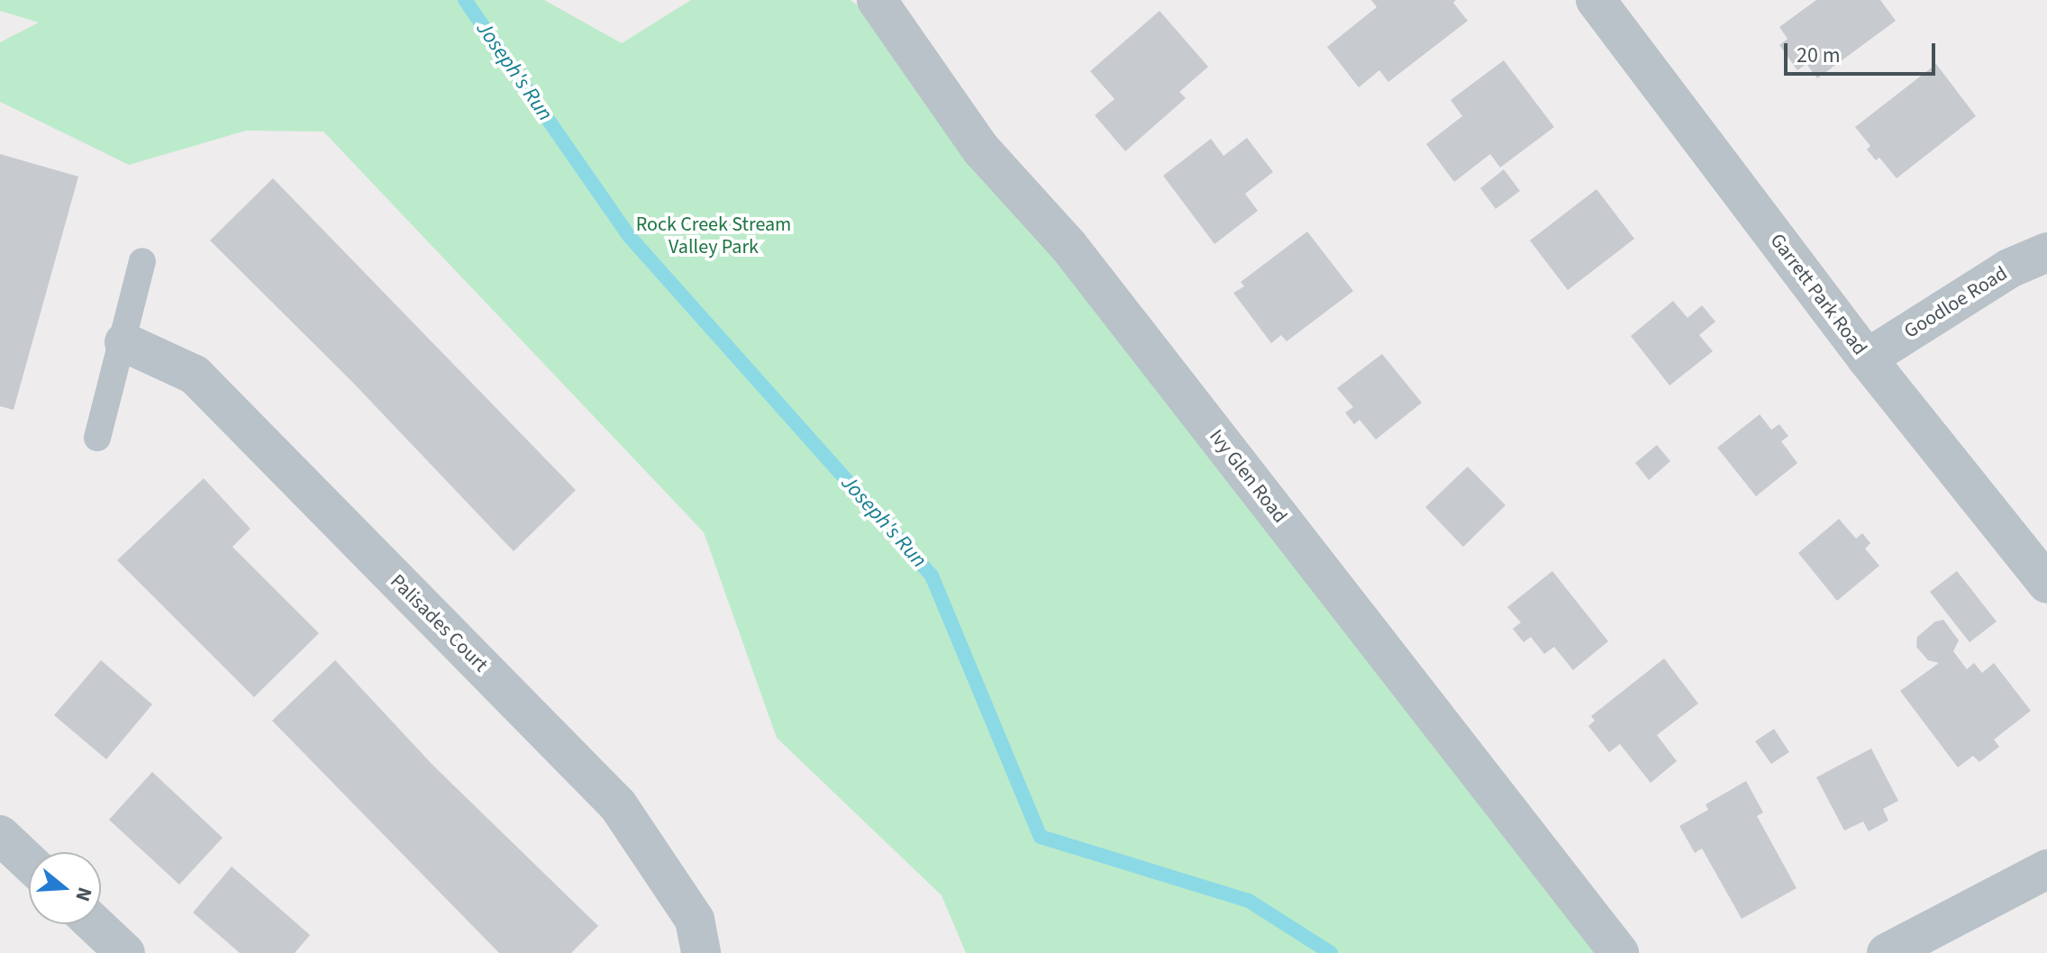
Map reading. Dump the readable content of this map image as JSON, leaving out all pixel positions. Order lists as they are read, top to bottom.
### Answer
{
  "streets": {
    "street": [
      "Garrett Park Road",
      "Goodloe Road",
      "Ivy Glen Road",
      "Palisades Court"
    ]
  },
  "crossings": [
    ["Garrett Park Road", "Goodloe Road"]
  ],
  "water": ["Joseph's Run"],
  "parks": ["Rock Creek Stream Valley Park"],
  "scale_bar": "20 m",
  "north": "right"
}
